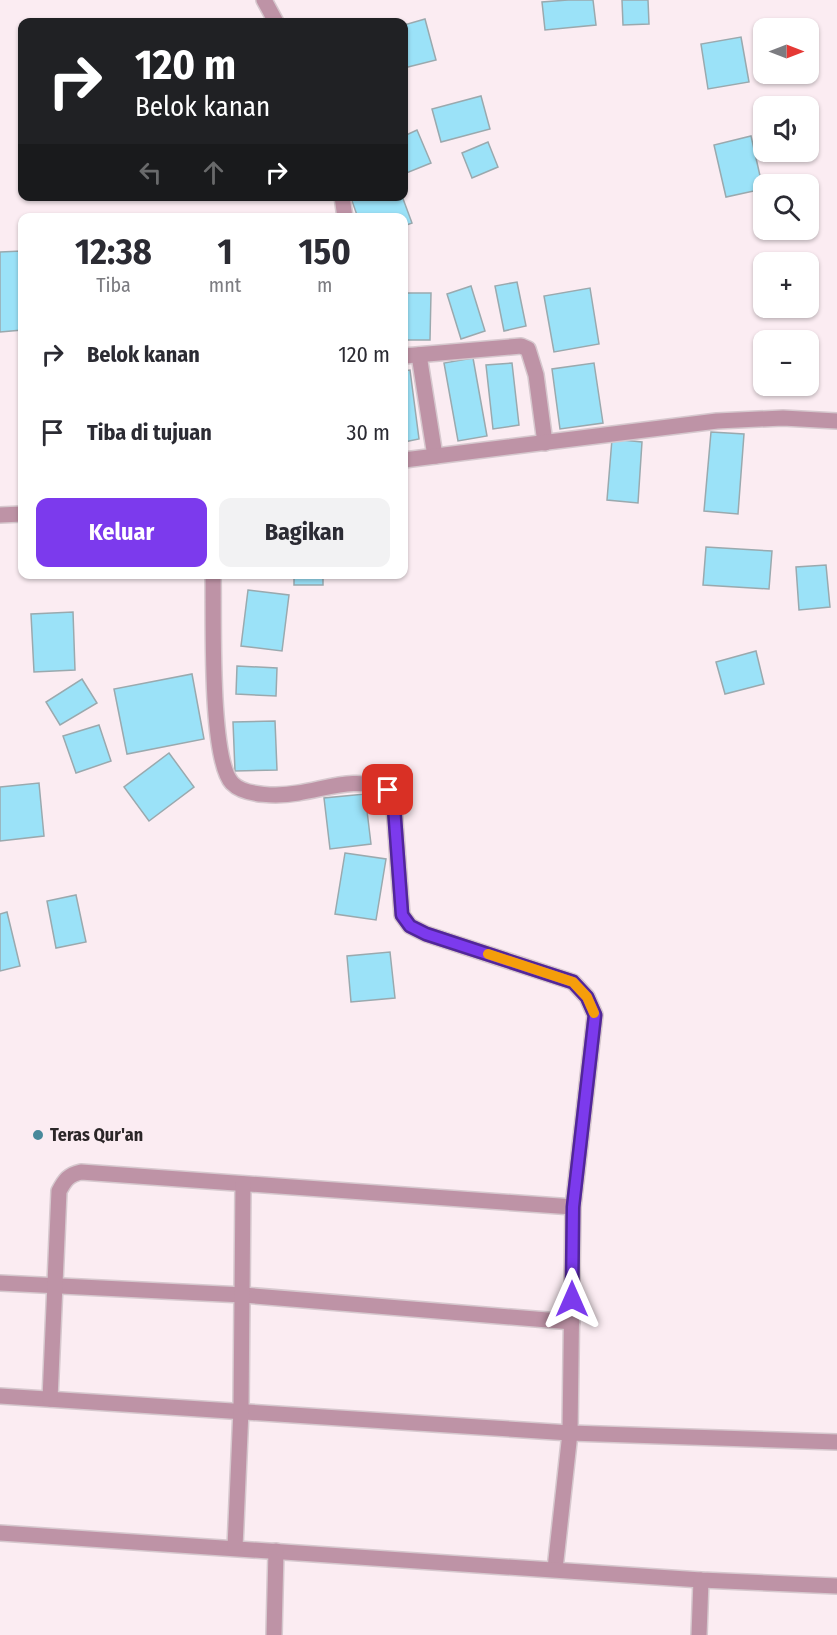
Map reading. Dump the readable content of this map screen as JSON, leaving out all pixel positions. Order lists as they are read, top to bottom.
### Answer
{
  "places": ["Teras Qur'an"],
  "north": "right",
  "page": {
    "map_buttons": ["+", "−"],
    "turn": ["120 m", "Belok kanan"],
    "eta": [
      "12:38",
      "Tiba",
      "1",
      "mnt",
      "150",
      "m"
    ],
    "list": [
      {
        "name": "Belok kanan",
        "value": "120 m"
      },
      {
        "name": "Tiba di tujuan",
        "value": "30 m"
      }
    ],
    "buttons": ["Keluar", "Bagikan"]
  }
}
